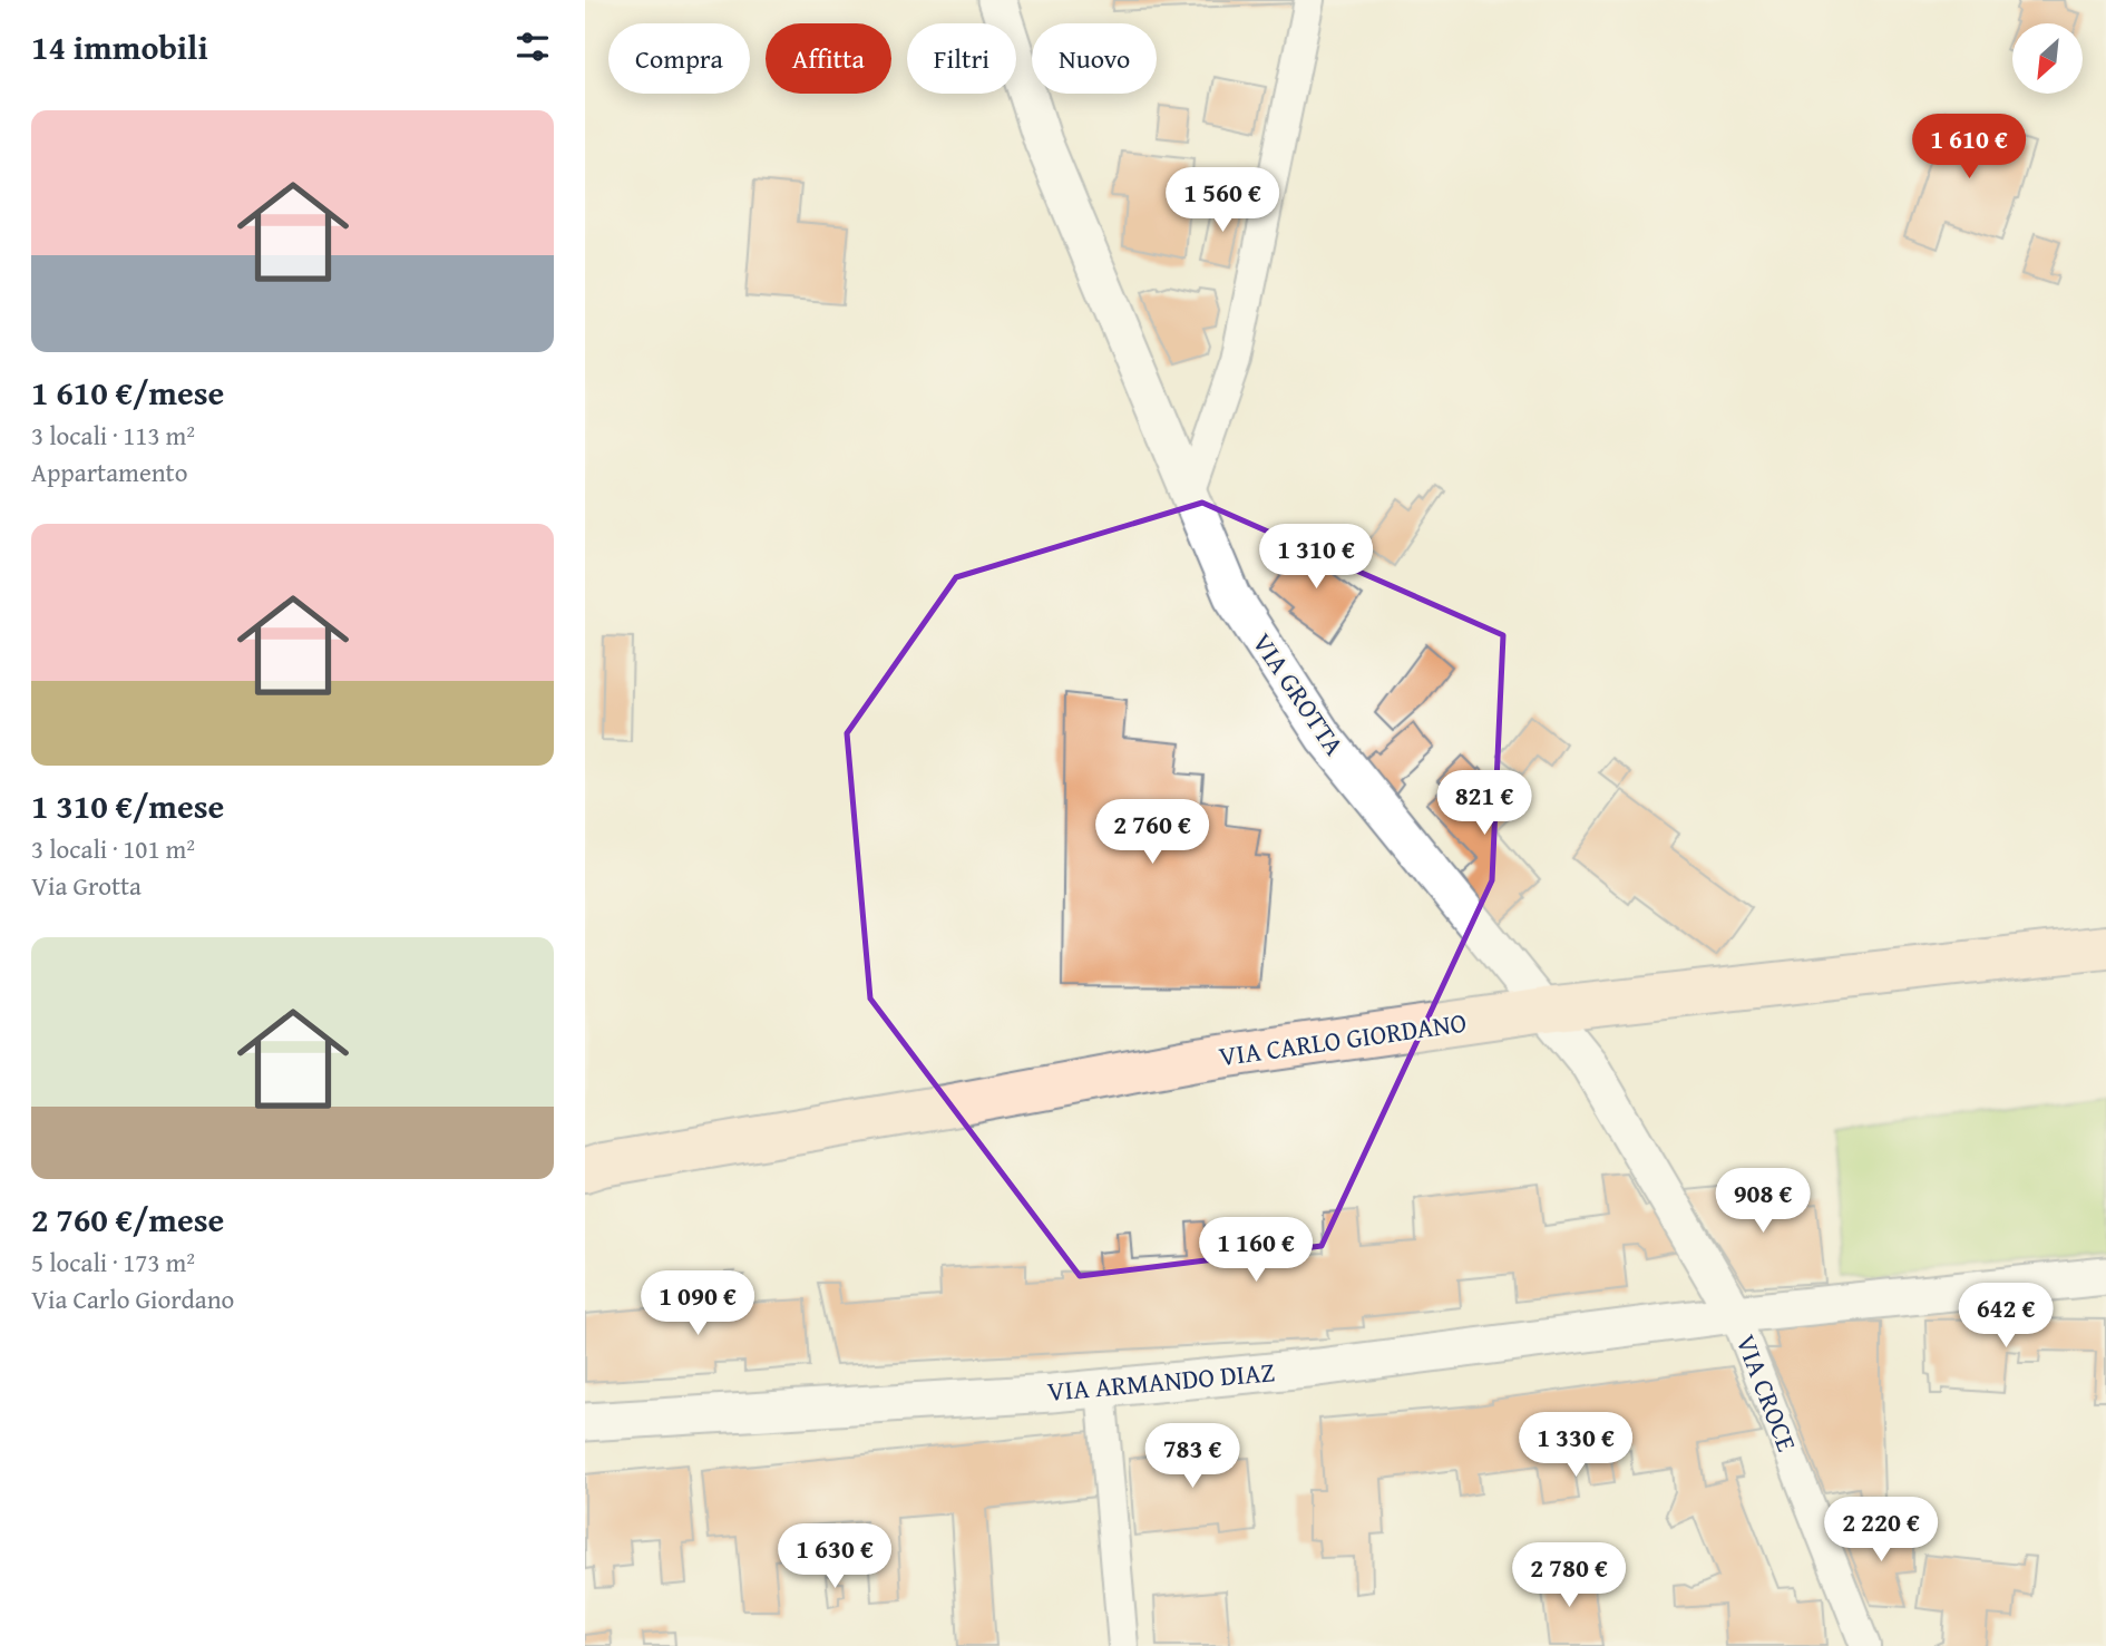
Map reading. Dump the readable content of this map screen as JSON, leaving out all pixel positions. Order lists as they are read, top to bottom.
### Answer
{
  "streets": {
    "main road": ["VIA CARLO GIORDANO"],
    "street": ["VIA GROTTA", "VIA ARMANDO DIAZ", "VIA CROCE"]
  },
  "crossings": [
    ["VIA GROTTA", "VIA CARLO GIORDANO"],
    ["VIA GROTTA", "VIA ARMANDO DIAZ"],
    ["VIA GROTTA", "VIA CROCE"],
    ["VIA ARMANDO DIAZ", "VIA CROCE"]
  ],
  "north": "bottom left",
  "page": {
    "heading": "14 immobili",
    "chip": [
      "Compra",
      "Affitta",
      "Filtri",
      "Nuovo"
    ],
    "list": [
      {
        "name": "1 610 €/mese",
        "note": "3 locali · 113 m² · Appartamento"
      },
      {
        "name": "1 310 €/mese",
        "note": "3 locali · 101 m² · Via Grotta"
      },
      {
        "name": "2 760 €/mese",
        "note": "5 locali · 173 m² · Via Carlo Giordano"
      }
    ],
    "price": [
      "1 610 €",
      "1 560 €",
      "1 310 €",
      "821 €",
      "2 760 €",
      "908 €",
      "1 160 €",
      "1 090 €",
      "642 €",
      "1 330 €",
      "783 €",
      "2 220 €",
      "1 630 €",
      "2 780 €"
    ]
  }
}
